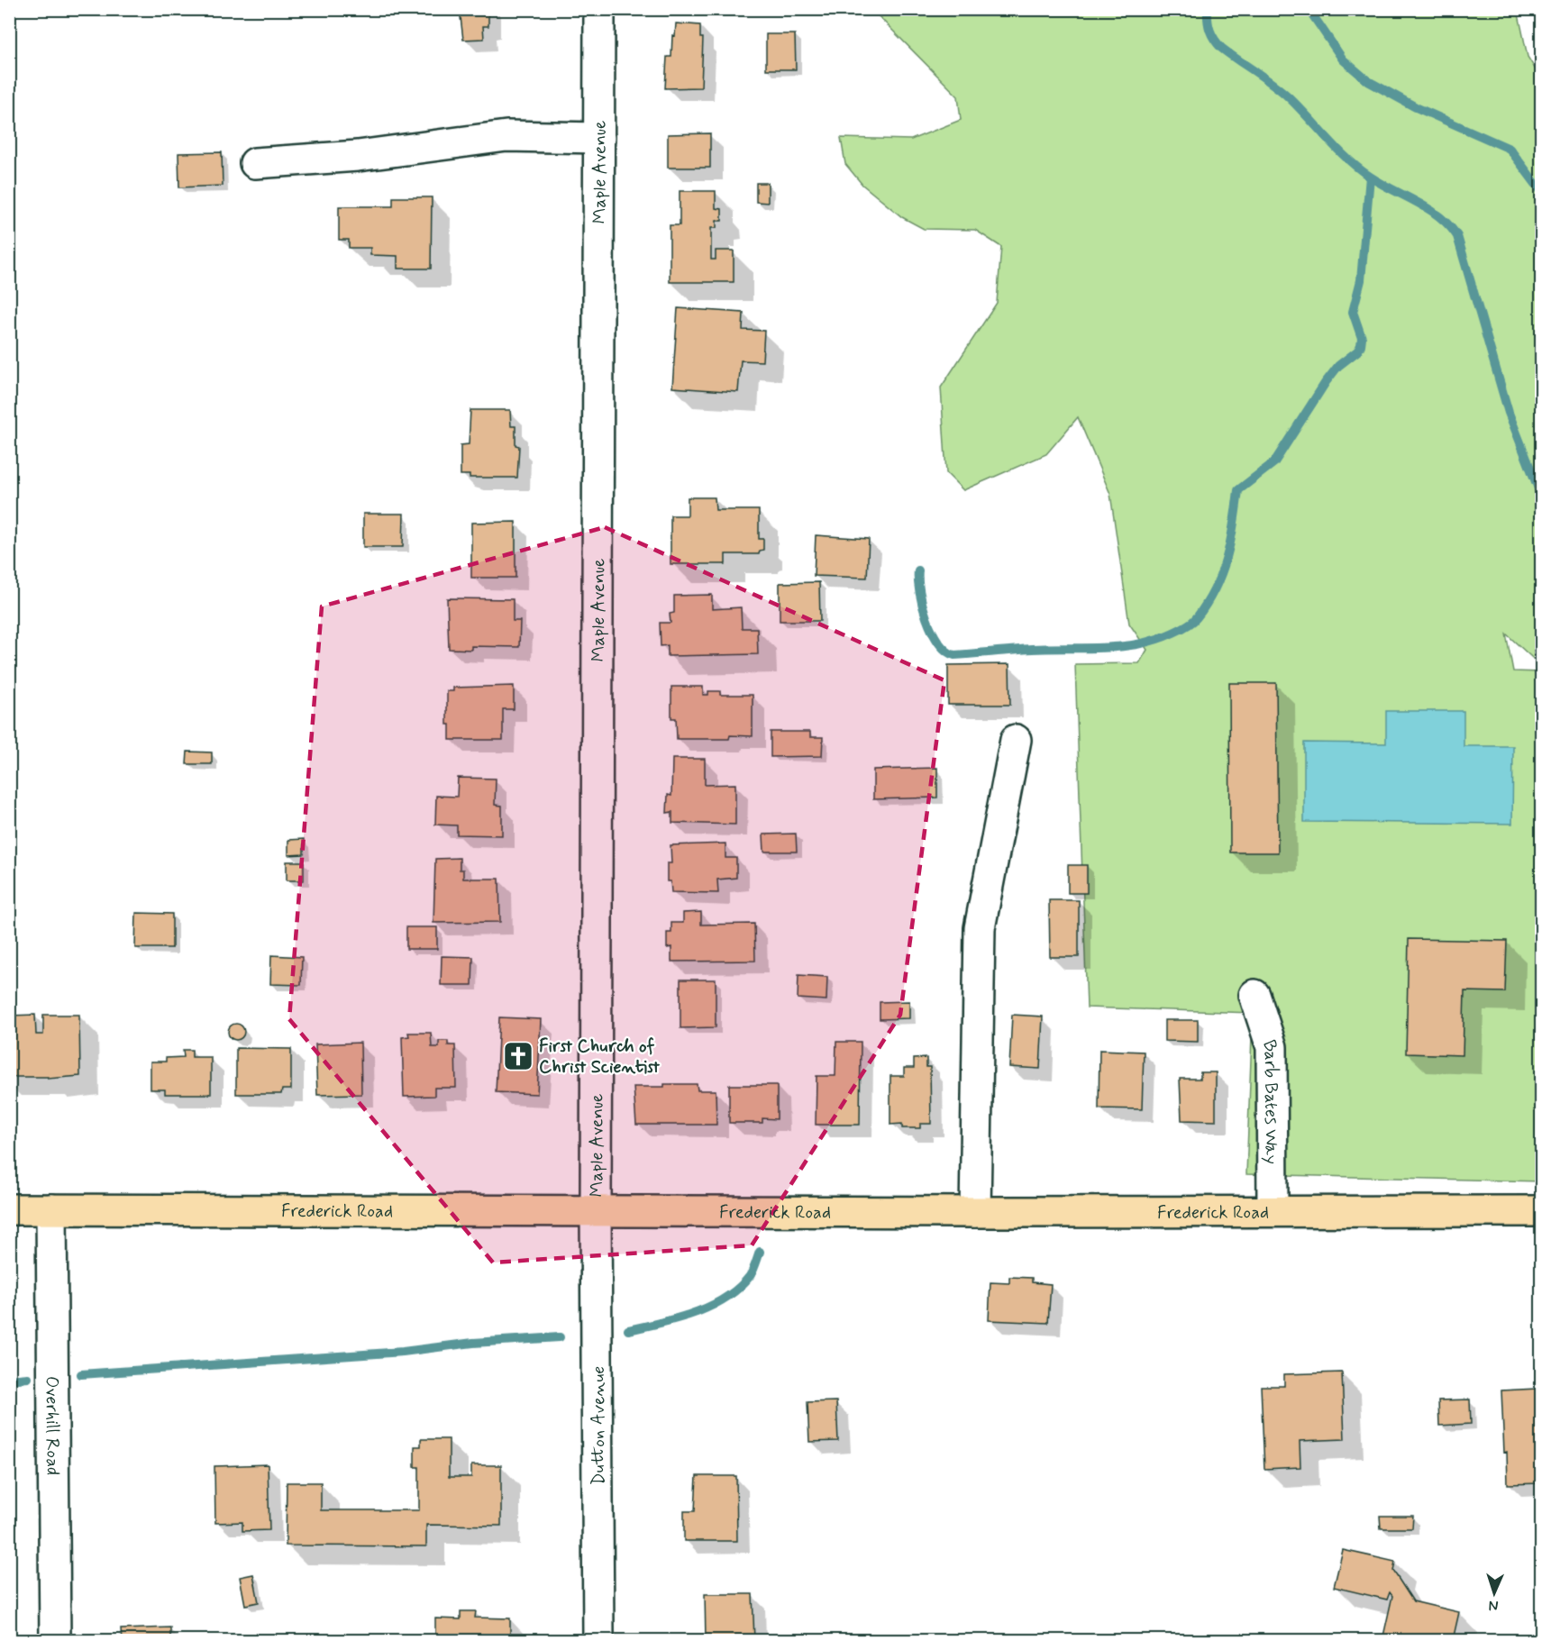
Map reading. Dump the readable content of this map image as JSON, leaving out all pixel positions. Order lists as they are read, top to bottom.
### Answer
{
  "streets": {
    "main road": ["Frederick Road"],
    "street": [
      "Maple Avenue",
      "Barb Bates Way",
      "Overhill Road",
      "Dutton Avenue"
    ]
  },
  "crossings": [
    ["Maple Avenue", "Frederick Road"],
    ["Maple Avenue", "Dutton Avenue"],
    ["Barb Bates Way", "Frederick Road"],
    ["Frederick Road", "Overhill Road"],
    ["Frederick Road", "Dutton Avenue"]
  ],
  "places": {
    "church": ["First Church of Christ Scientist"]
  },
  "north": "bottom"
}
